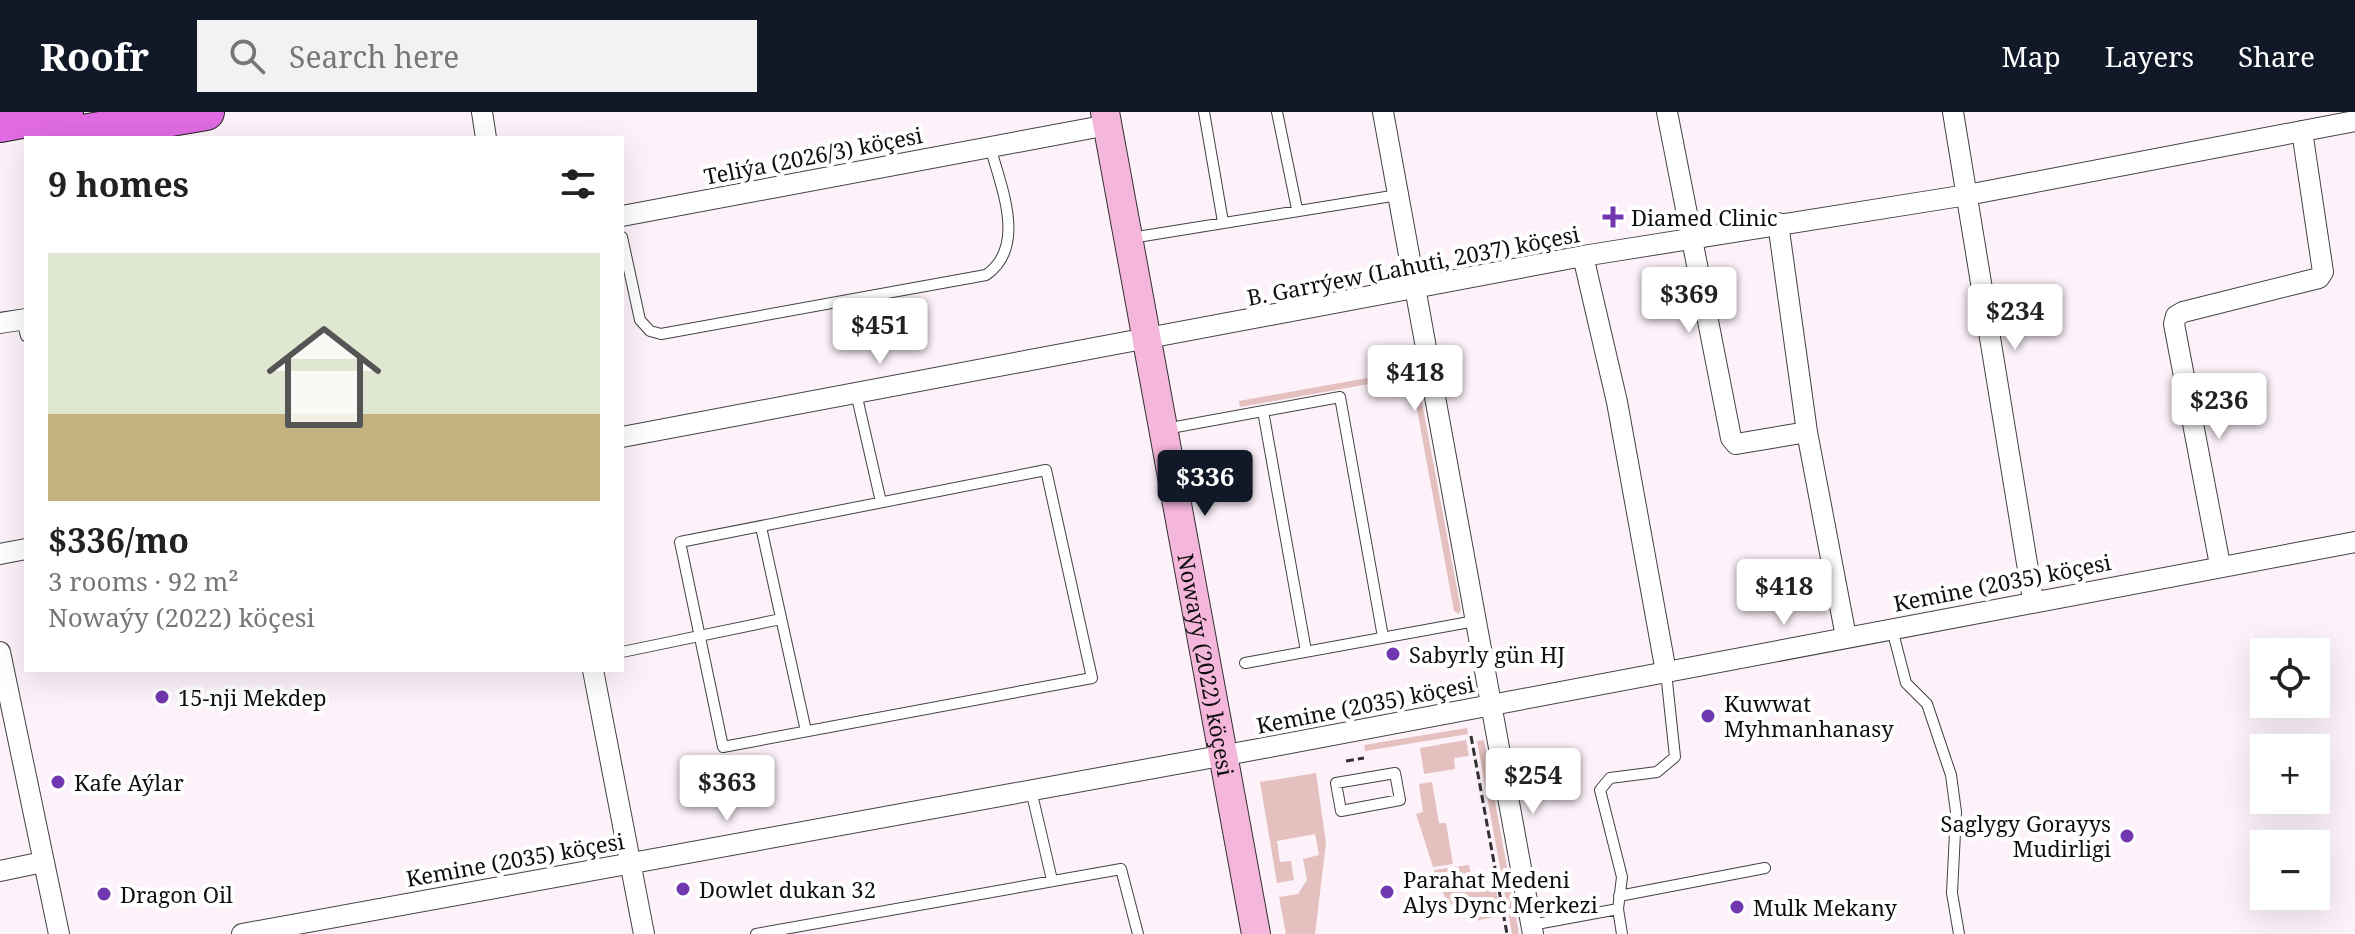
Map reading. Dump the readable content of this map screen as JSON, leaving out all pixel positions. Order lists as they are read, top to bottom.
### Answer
{
  "streets": {
    "street": [
      "Teliýa (2026/3) köçesi",
      "B. Garrýew (Lahuti, 2037) köçesi",
      "Kemine (2035) köçesi",
      "Nowaýy (2022) köçesi"
    ]
  },
  "crossings": [
    ["Teliýa (2026/3) köçesi", "Nowaýy (2022) köçesi"],
    ["B. Garrýew (Lahuti, 2037) köçesi", "Nowaýy (2022) köçesi"],
    ["Kemine (2035) köçesi", "Nowaýy (2022) köçesi"]
  ],
  "places": {
    "health": ["Diamed Clinic"],
    "other": [
      "Sabyrly gün HJ",
      "15-nji Mekdep",
      "Kuwwat Myhmanhanasy",
      "Kafe Aýlar",
      "Saglygy Gorayys Mudirligi",
      "Dowlet dukan 32",
      "Parahat Medeni Alys Dync Merkezi",
      "Dragon Oil",
      "Mulk Mekany"
    ]
  },
  "page": {
    "header": "Roofr",
    "search": "Search here",
    "nav": ["Map", "Layers", "Share"],
    "heading": "9 homes",
    "list": [
      {
        "name": "$336/mo",
        "note": "3 rooms · 92 m² · Nowaýy (2022) köçesi"
      }
    ],
    "price": [
      "$369",
      "$234",
      "$451",
      "$418",
      "$236",
      "$336",
      "$418",
      "$254",
      "$363"
    ],
    "map_buttons": ["+", "−"]
  }
}
